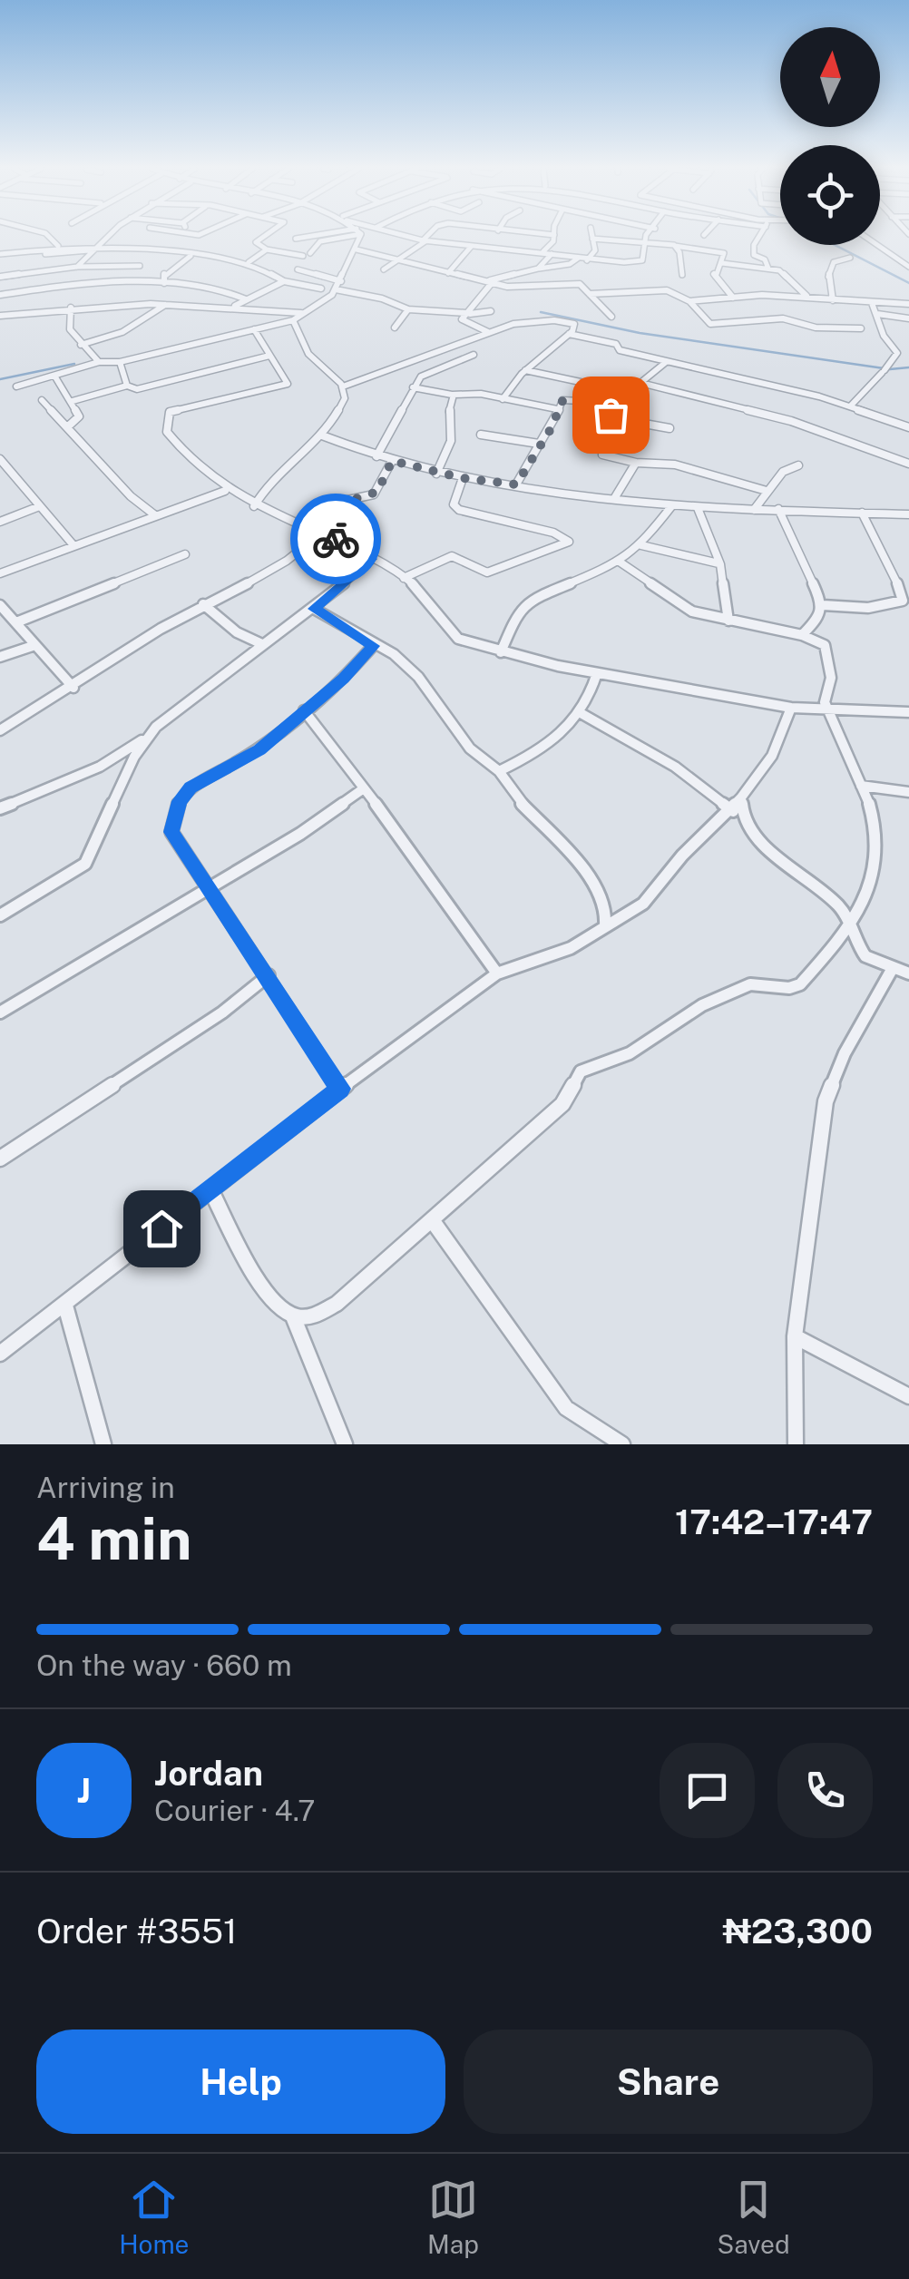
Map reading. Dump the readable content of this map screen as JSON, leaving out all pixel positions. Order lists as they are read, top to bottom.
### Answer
{
  "north": "top",
  "page": {
    "heading": ["4 min", "Arriving in", "17:42–17:47"],
    "panel": [
      "Jordan",
      "Courier · 4.7",
      "Order #3551",
      "₦23,300"
    ],
    "bar": "On the way · 660 m",
    "round": "J",
    "buttons": ["Help", "Share"],
    "tabs": ["Home", "Map", "Saved"]
  }
}
